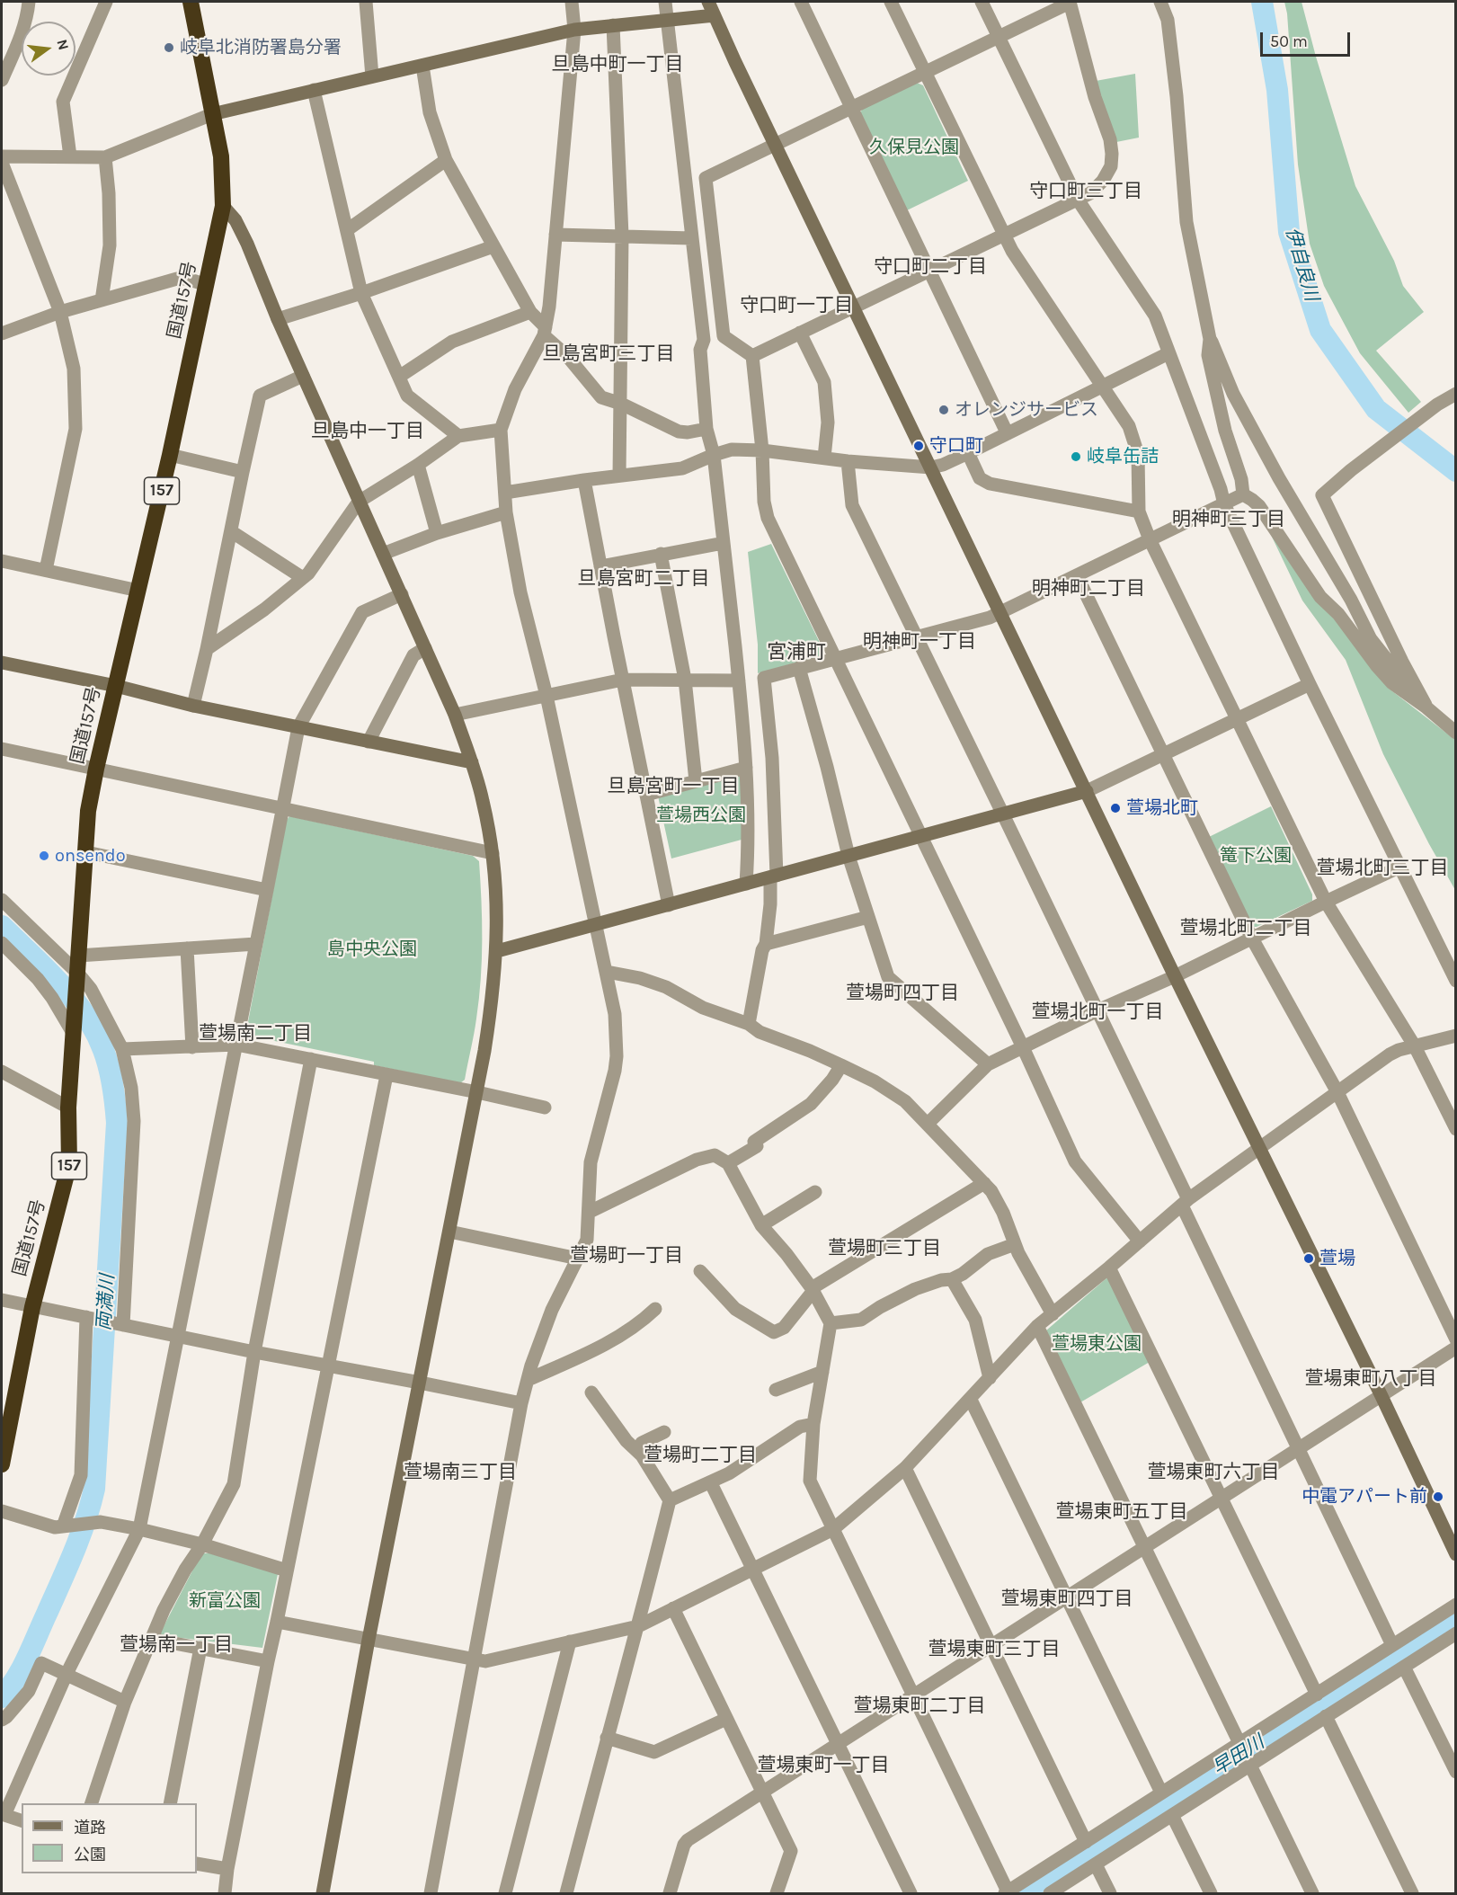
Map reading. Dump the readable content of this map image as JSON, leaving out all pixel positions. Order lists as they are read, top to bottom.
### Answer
{
  "streets": {
    "highway": ["国道157号", "157"]
  },
  "districts": [
    "旦島中町一丁目",
    "守口町三丁目",
    "守口町二丁目",
    "守口町一丁目",
    "旦島宮町三丁目",
    "旦島中一丁目",
    "明神町三丁目",
    "旦島宮町二丁目",
    "明神町二丁目",
    "明神町一丁目",
    "宮浦町",
    "旦島宮町一丁目",
    "萱場北町三丁目",
    "萱場北町二丁目",
    "萱場町四丁目",
    "萱場北町一丁目",
    "萱場南二丁目",
    "萱場町三丁目",
    "萱場町一丁目",
    "萱場東町八丁目",
    "萱場町二丁目",
    "萱場南三丁目",
    "萱場東町六丁目",
    "萱場東町五丁目",
    "萱場東町四丁目",
    "萱場南一丁目",
    "萱場東町三丁目",
    "萱場東町二丁目",
    "萱場東町一丁目"
  ],
  "water": ["伊自良川", "両満川", "早田川"],
  "parks": [
    "久保見公園",
    "萱場西公園",
    "篭下公園",
    "島中央公園",
    "萱場東公園",
    "新富公園"
  ],
  "places": [
    "岐阜北消防署島分署",
    "オレンジサービス",
    "守口町",
    "岐阜缶詰",
    "萱場北町",
    "onsendo",
    "萱場",
    "中電アパート前"
  ],
  "legend": ["道路", "公園"],
  "scale_bar": "50 m",
  "north": "right"
}
